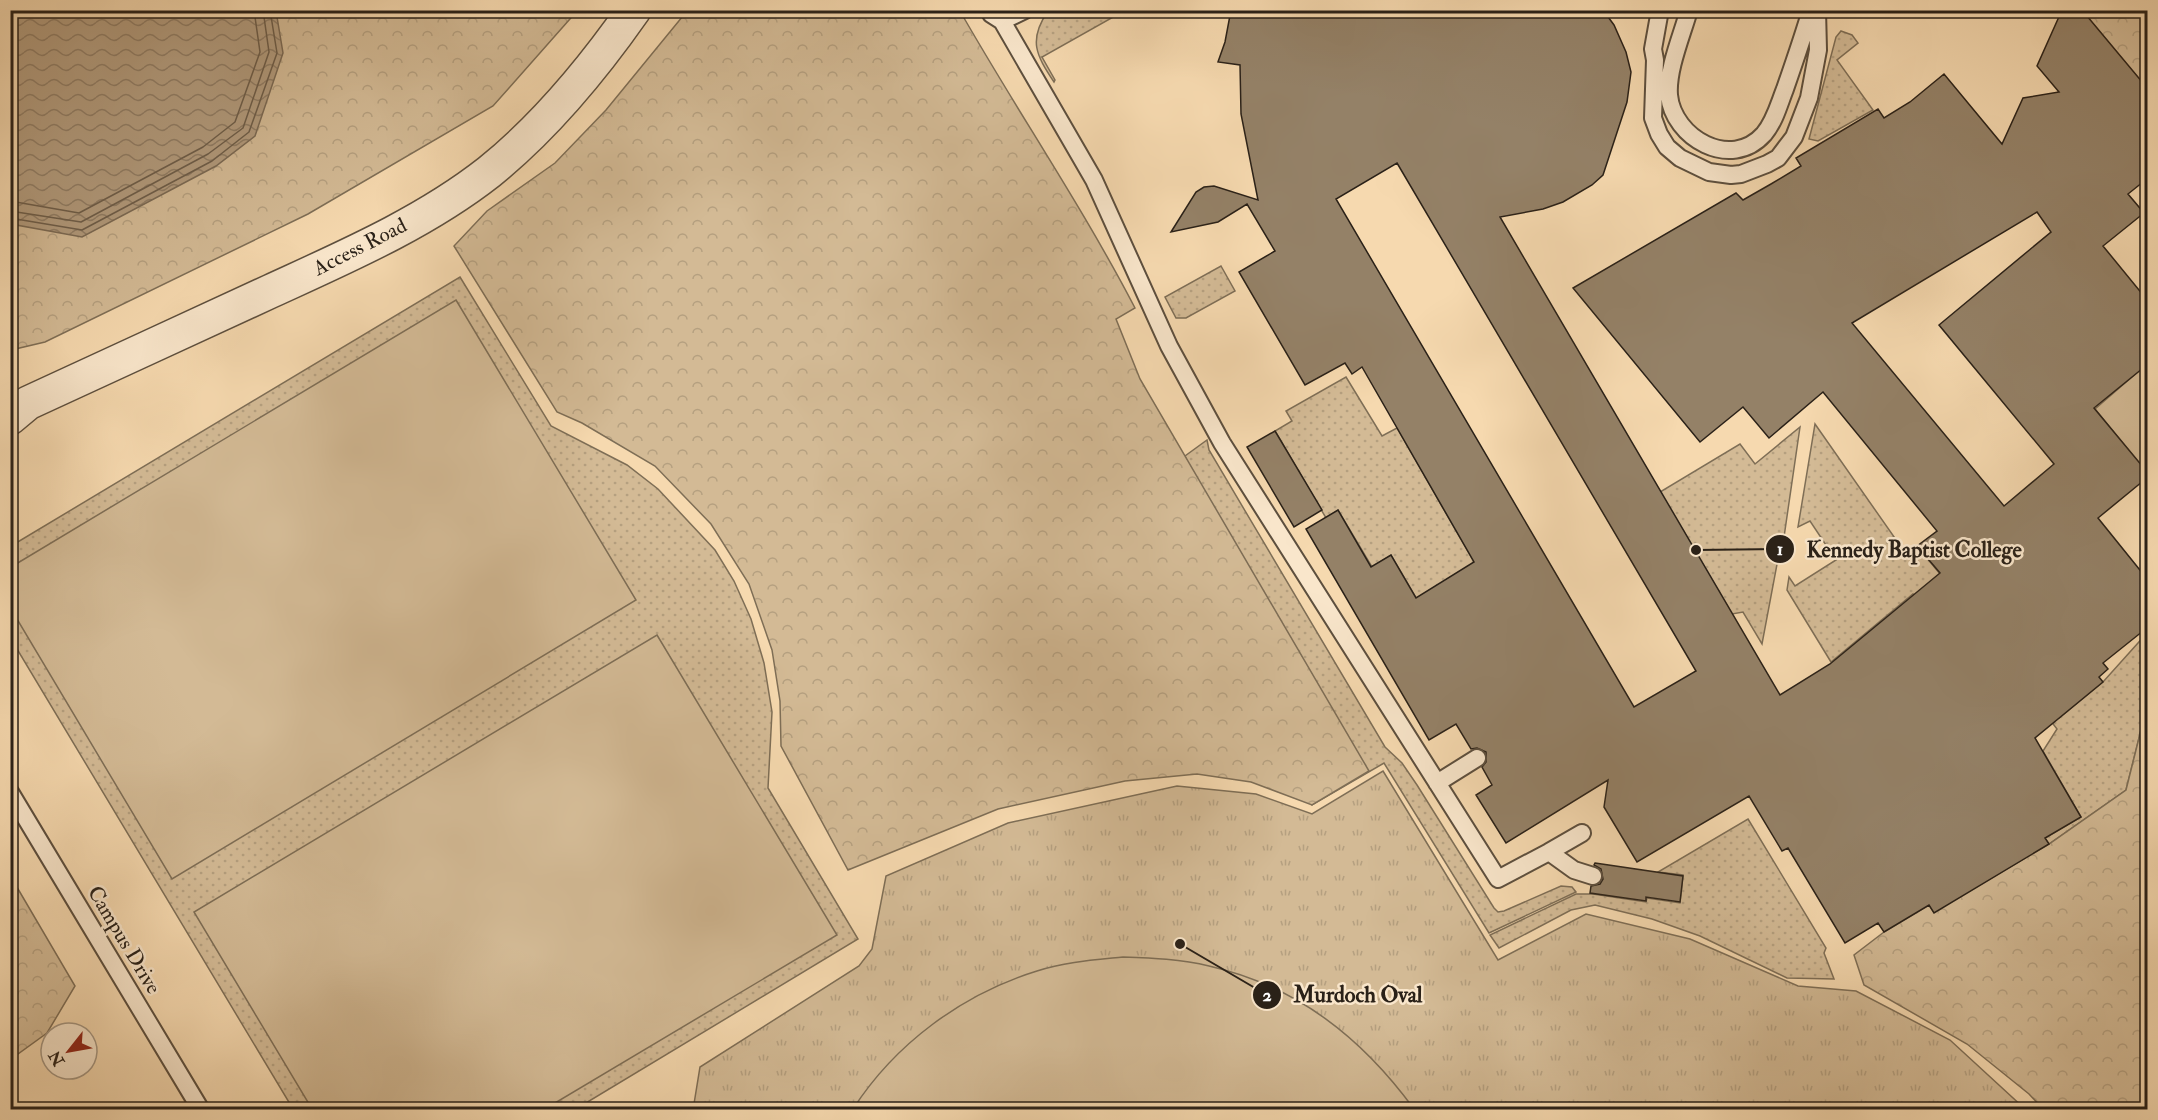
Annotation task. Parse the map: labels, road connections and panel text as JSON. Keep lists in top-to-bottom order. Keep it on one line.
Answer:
{"streets":{"street":["Access Road"],"lane":["Campus Drive"]},"places":["Kennedy Baptist College","Murdoch Oval"],"north":"bottom left"}
